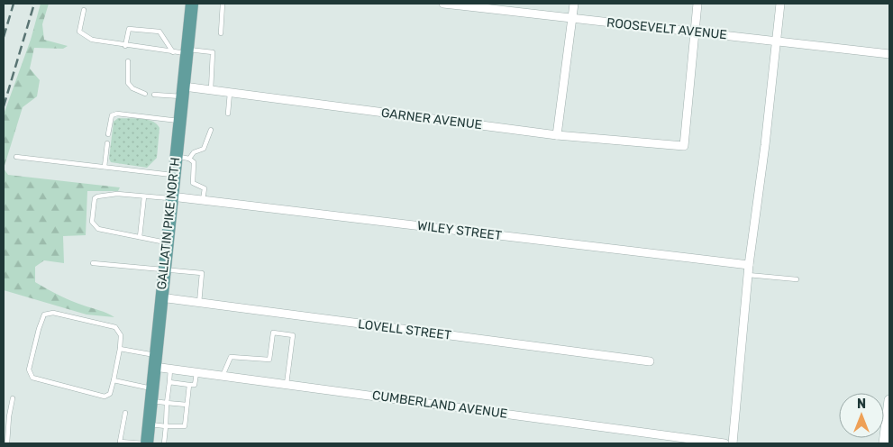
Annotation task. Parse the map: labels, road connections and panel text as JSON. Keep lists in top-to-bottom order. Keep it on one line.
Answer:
{"streets":{"main road":["GALLATIN PIKE NORTH"],"street":["ROOSEVELT AVENUE","GARNER AVENUE","WILEY STREET","LOVELL STREET","CUMBERLAND AVENUE"]},"crossings":[["ROOSEVELT AVENUE","GARNER AVENUE"],["GARNER AVENUE","GALLATIN PIKE NORTH"],["GALLATIN PIKE NORTH","WILEY STREET"],["GALLATIN PIKE NORTH","LOVELL STREET"],["GALLATIN PIKE NORTH","CUMBERLAND AVENUE"]],"north":"top"}
